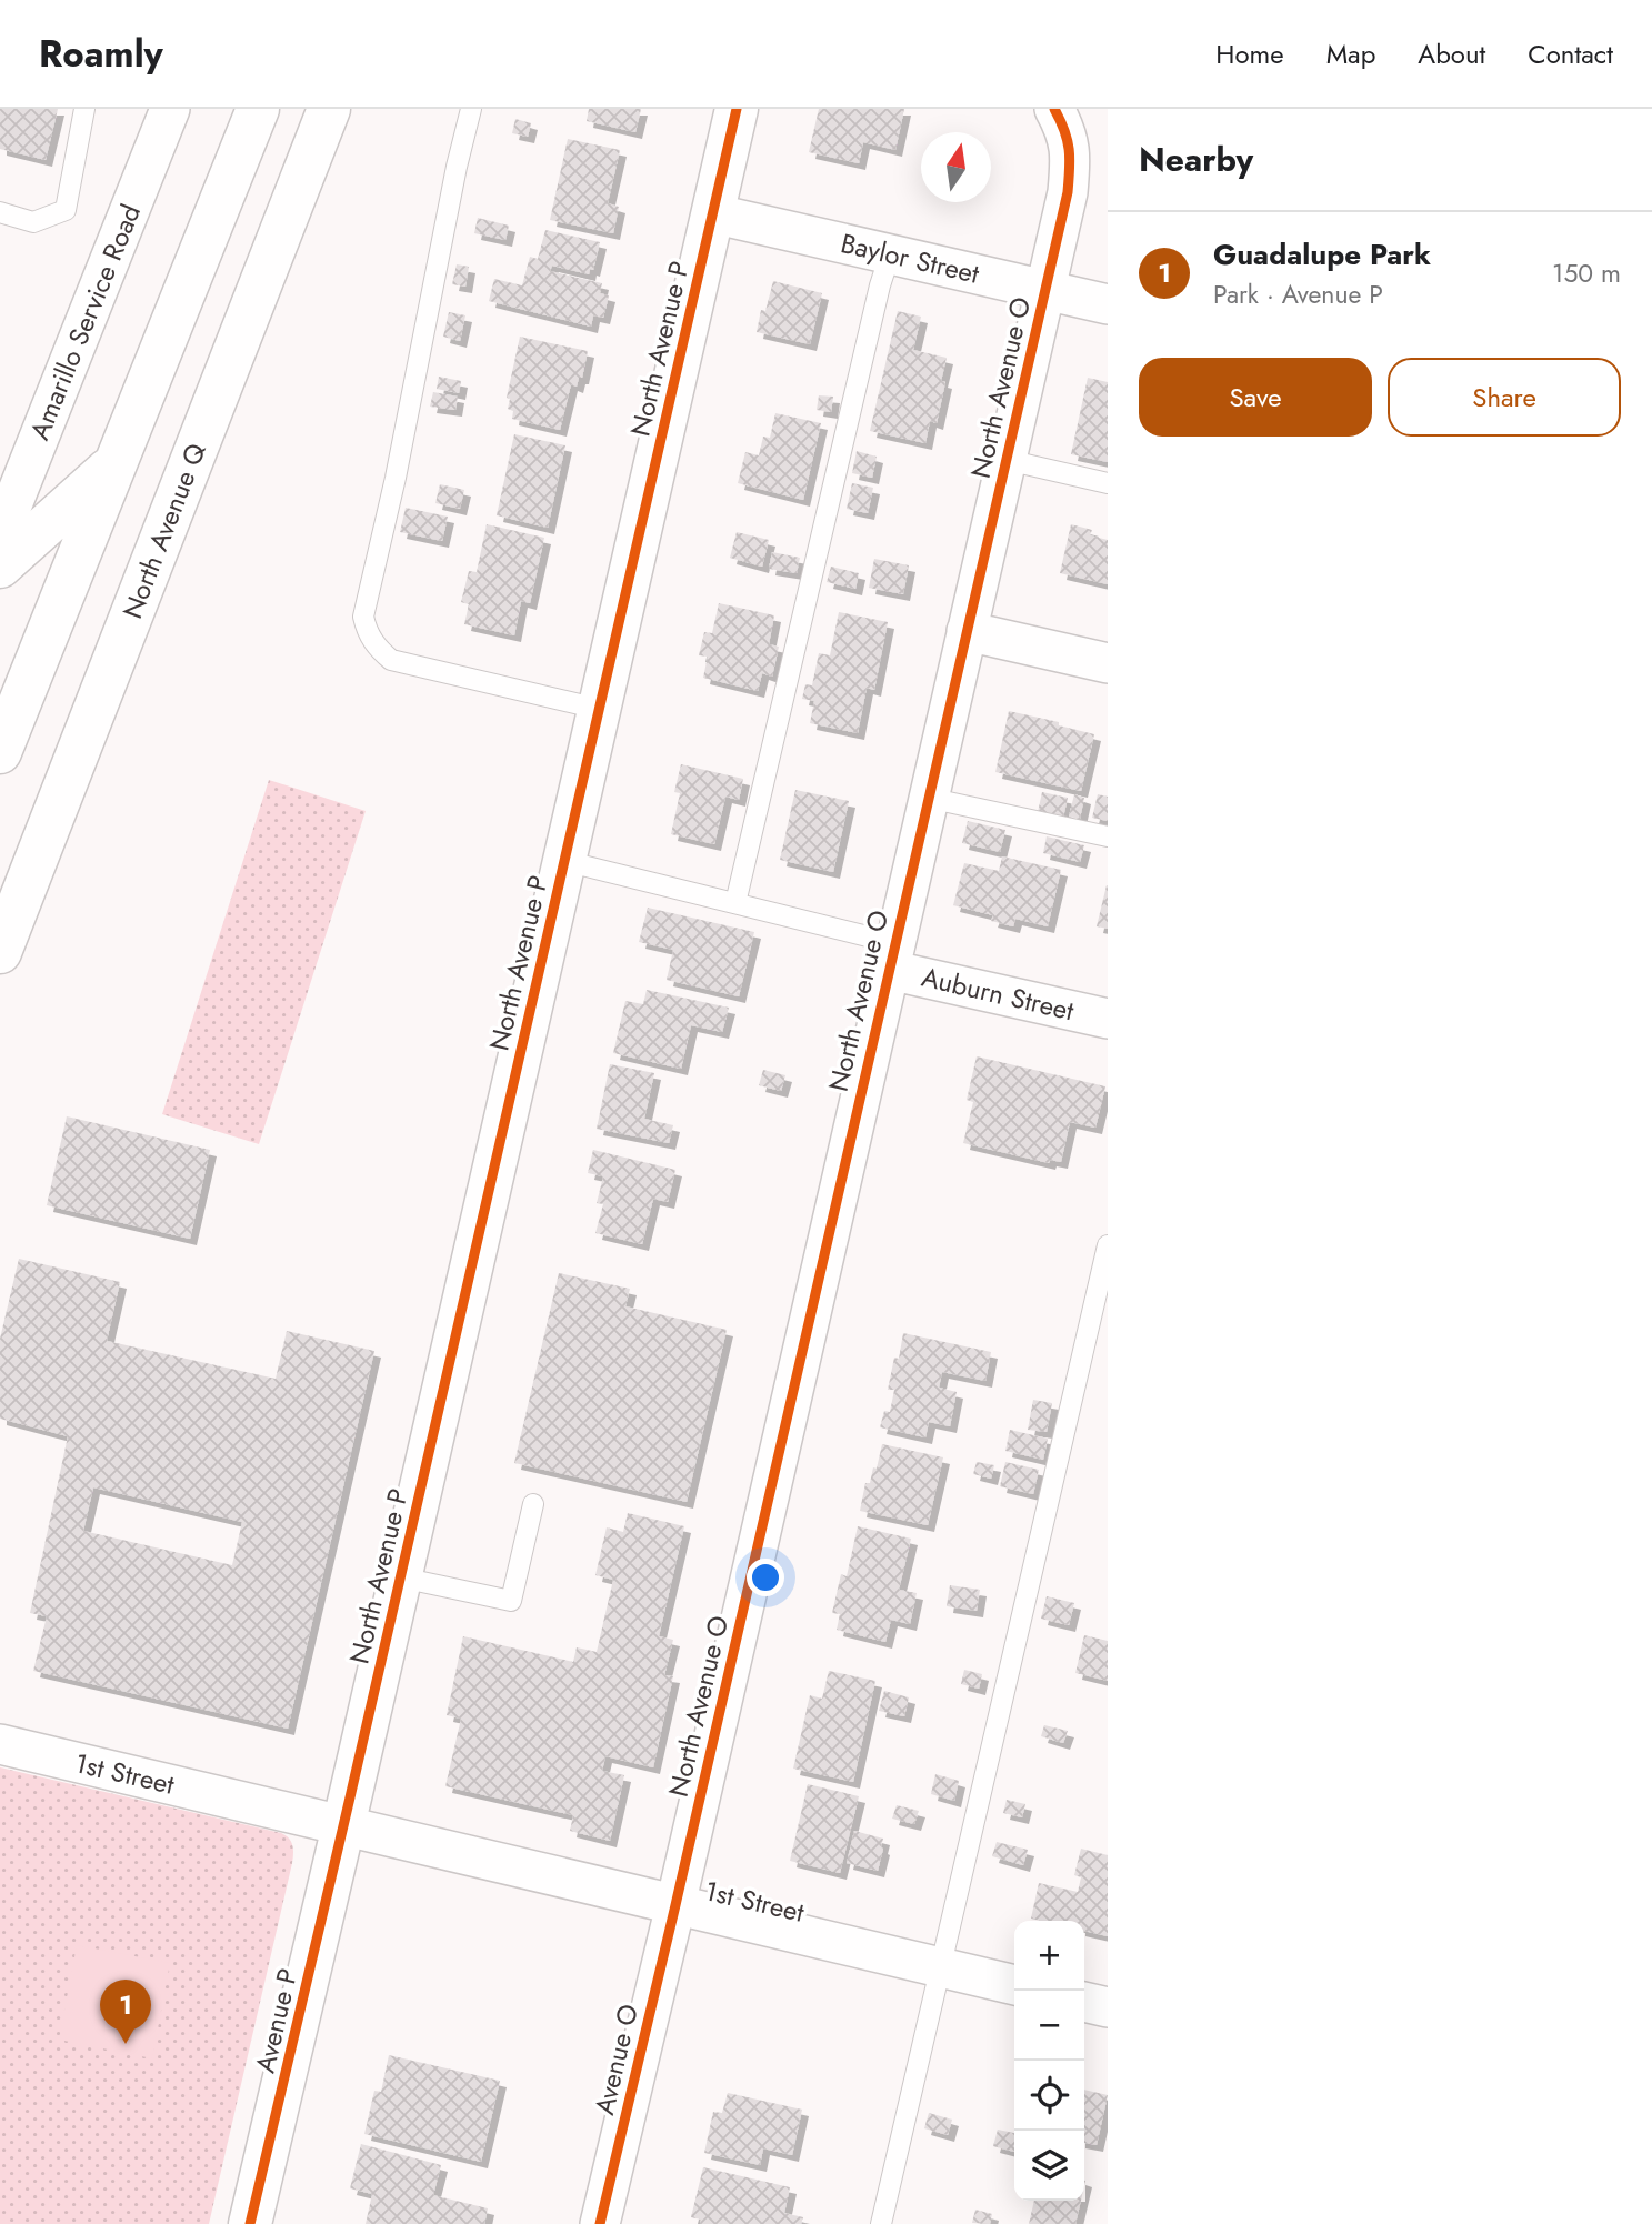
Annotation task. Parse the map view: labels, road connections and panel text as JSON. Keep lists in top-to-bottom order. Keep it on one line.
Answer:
{"streets":{"street":["Baylor Street","Amarillo Service Road","North Avenue P","North Avenue O","North Avenue Q","Auburn Street","1st Street","Avenue P","Avenue O"]},"crossings":[["Baylor Street","North Avenue P"],["Baylor Street","North Avenue O"],["North Avenue P","1st Street"],["North Avenue P","Avenue P"],["North Avenue O","Auburn Street"],["North Avenue O","1st Street"],["North Avenue O","Avenue O"],["1st Street","Avenue P"],["1st Street","Avenue O"]],"north":"top","page":{"header":"Roamly","nav":["Home","Map","About","Contact"],"heading":"Nearby","list":[{"mark":"1","name":"Guadalupe Park","note":"Park · Avenue P","value":"150 m"}],"buttons":["Save","Share"],"map_buttons":["+","−"],"pins":"1"}}
